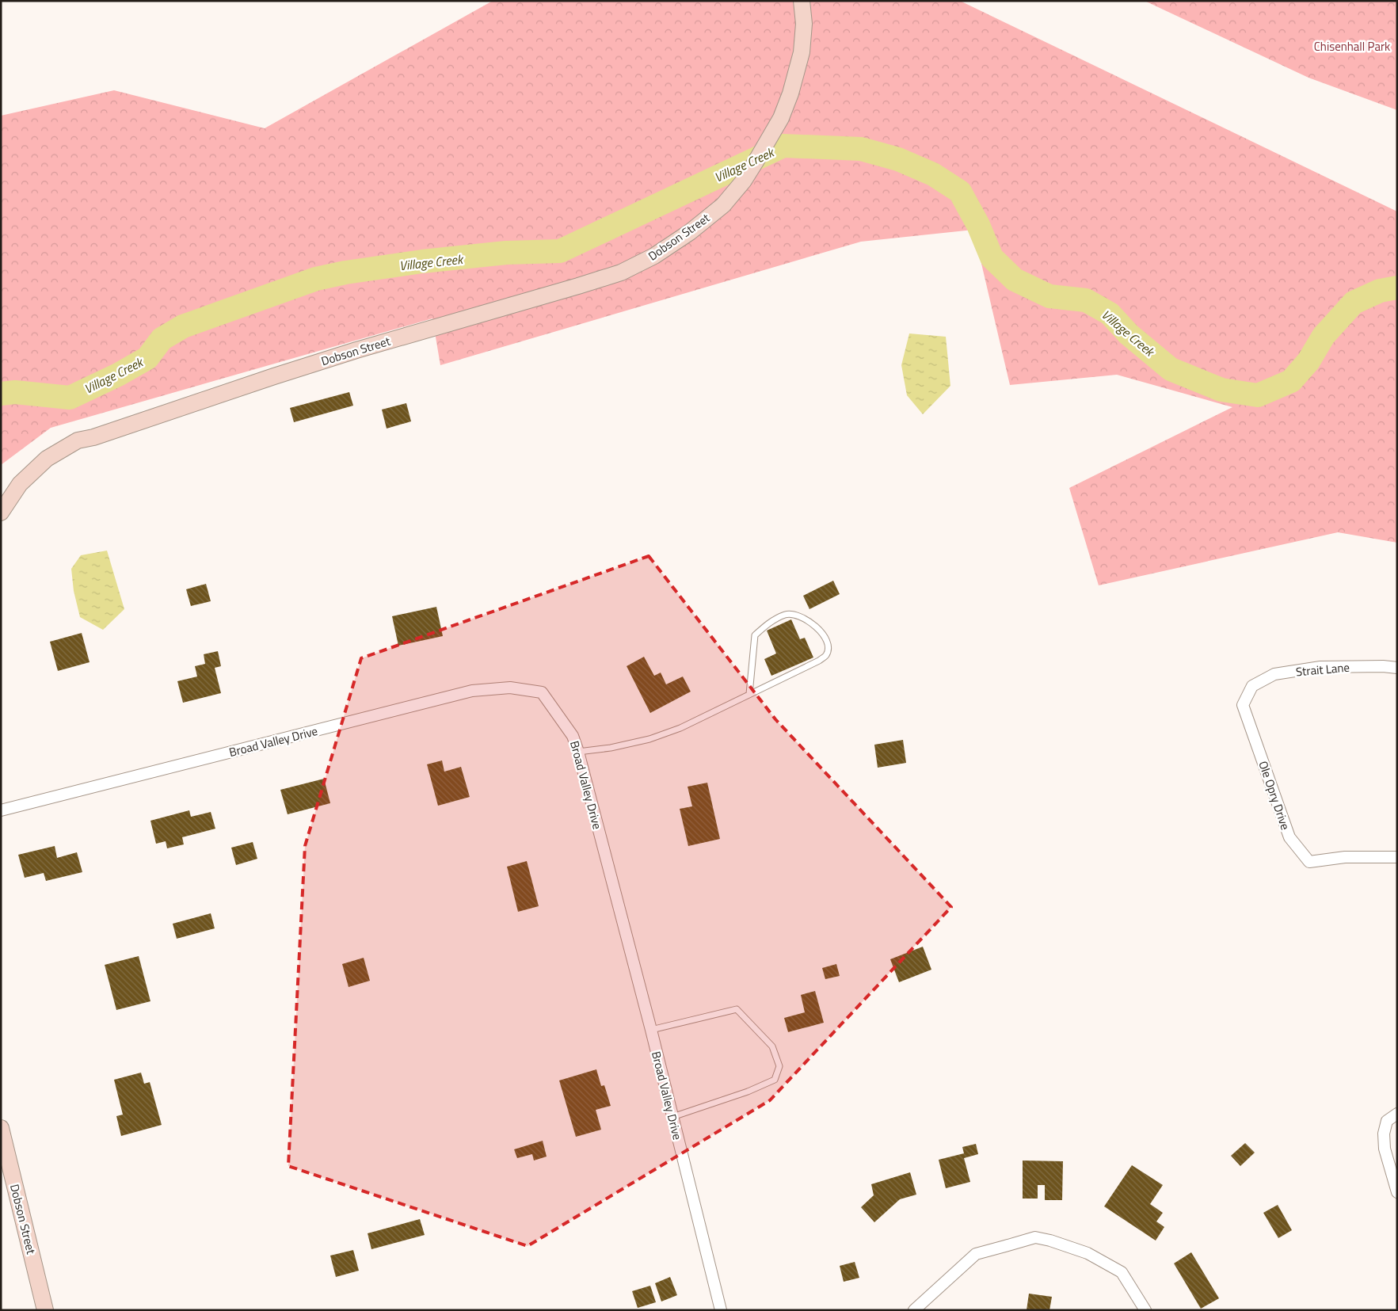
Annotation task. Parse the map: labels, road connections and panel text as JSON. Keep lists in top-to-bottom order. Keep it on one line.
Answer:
{"streets":{"street":["Dobson Street","Strait Lane","Broad Valley Drive","Ole Opry Drive"]},"crossings":[["Strait Lane","Ole Opry Drive"]],"water":["Village Creek"],"parks":["Chisenhall Park"]}
